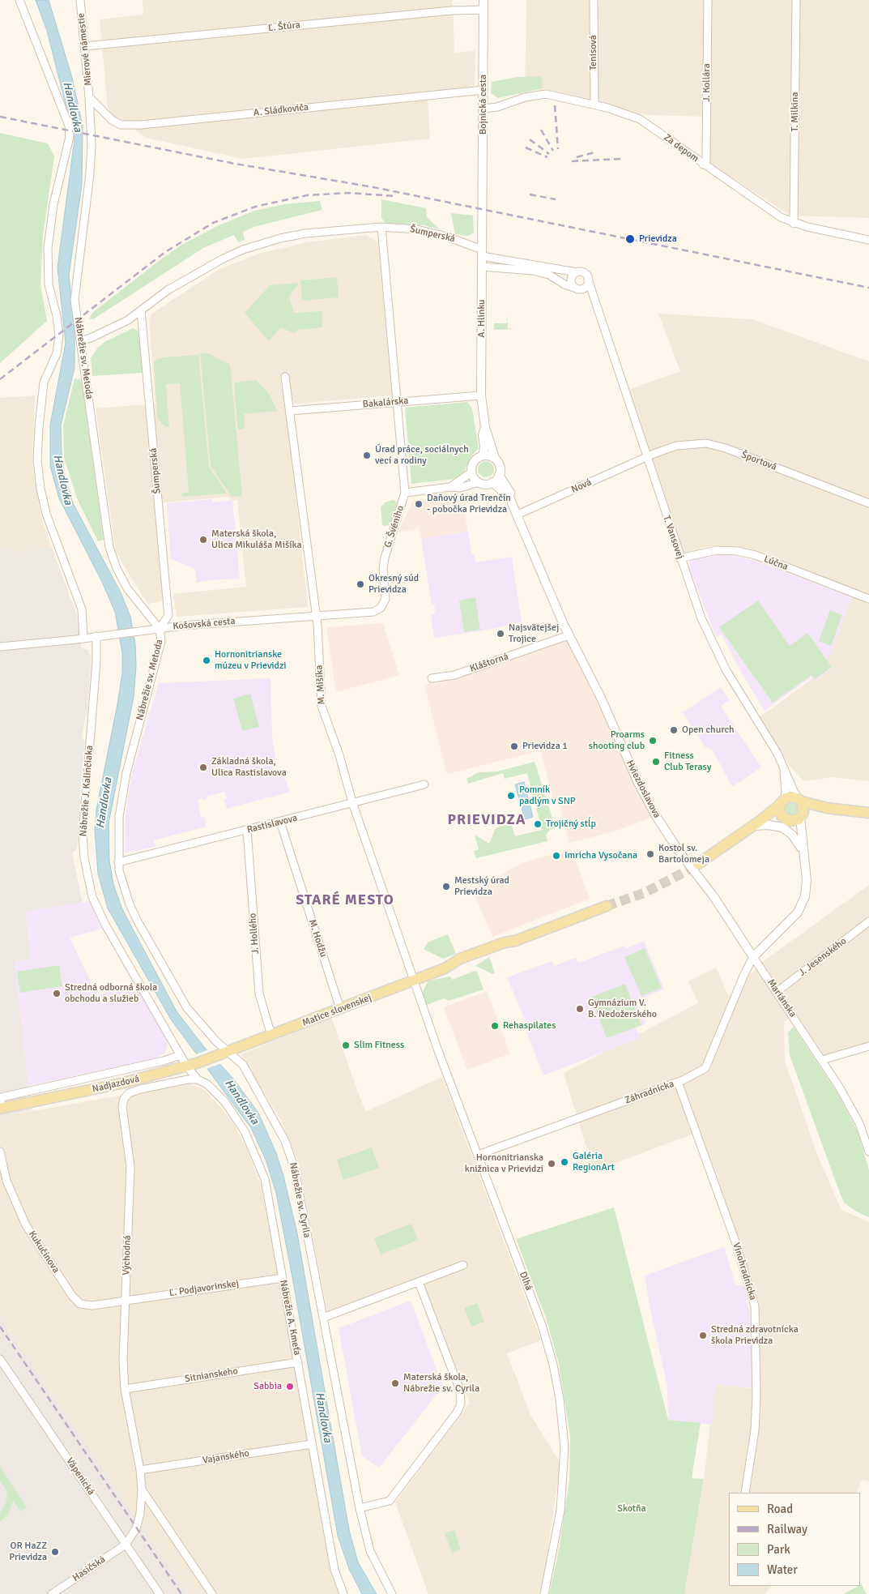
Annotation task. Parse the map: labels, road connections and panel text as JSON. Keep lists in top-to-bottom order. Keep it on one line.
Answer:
{"streets":{"main road":["Matice slovenskej","Nadjazdová"],"street":["Ľ. Štúra","Mierové námestie","Tenisová","J. Kollára","Bojnická cesta","A. Sládkoviča","T. Milkina","Za depom","Šumperská","A. Hlinku","Nábrežie sv. Metoda","Bakalárska","Športová","Nová","G. Švéniho","T. Vansovej","Lúčna","Košovská cesta","Kláštorná","M. Mišíka","Hviezdoslavova","Nábrežie J. Kalinčiaka","Rastislavova","J. Hollého","M. Hodžu","J. Jesenského","Mariánska","Záhradnícka","Nábrežie sv. Cyrila","Kukučínova","Východná","Vinohradnícka","Dlhá","Ľ. Podjavorinskej","Nábrežie A. Kmeťa","Sitnianskeho","Vajanského","Vápenická","Hasičská"]},"crossings":[["Ľ. Štúra","Mierové námestie"],["Ľ. Štúra","Bojnická cesta"],["Mierové námestie","A. Sládkoviča"],["Mierové námestie","Nábrežie sv. Metoda"],["Tenisová","Za depom"],["J. Kollára","Za depom"],["Bojnická cesta","A. Sládkoviča"],["Bojnická cesta","Za depom"],["Bojnická cesta","A. Hlinku"],["A. Sládkoviča","Nábrežie sv. Metoda"],["T. Milkina","Za depom"],["Šumperská","A. Hlinku"],["Šumperská","Nábrežie sv. Metoda"],["Šumperská","Košovská cesta"],["A. Hlinku","Bakalárska"],["A. Hlinku","Nová"],["A. Hlinku","G. Švéniho"],["A. Hlinku","Kláštorná"],["A. Hlinku","Hviezdoslavova"],["Nábrežie sv. Metoda","Košovská cesta"],["Nábrežie sv. Metoda","Rastislavova"],["Nábrežie sv. Metoda","Matice slovenskej"],["Nábrežie sv. Metoda","Nadjazdová"],["Nábrežie sv. Metoda","Nábrežie sv. Cyrila"],["Bakalárska","M. Mišíka"],["Športová","Nová"],["Športová","T. Vansovej"],["Nová","T. Vansovej"],["G. Švéniho","Košovská cesta"],["T. Vansovej","Lúčna"],["Košovská cesta","M. Mišíka"],["Košovská cesta","Nábrežie J. Kalinčiaka"],["Kláštorná","Hviezdoslavova"],["M. Mišíka","Rastislavova"],["M. Mišíka","Matice slovenskej"],["M. Mišíka","Dlhá"],["Hviezdoslavova","Mariánska"],["Nábrežie J. Kalinčiaka","Nadjazdová"],["Nábrežie J. Kalinčiaka","Nábrežie A. Kmeťa"],["Rastislavova","J. Hollého"],["Rastislavova","M. Hodžu"],["J. Hollého","Matice slovenskej"],["M. Hodžu","Matice slovenskej"],["J. Jesenského","Mariánska"],["Mariánska","Záhradnícka"],["Matice slovenskej","Nadjazdová"],["Matice slovenskej","Nábrežie sv. Cyrila"],["Matice slovenskej","Dlhá"],["Nadjazdová","Nábrežie sv. Cyrila"],["Nadjazdová","Nábrežie A. Kmeťa"],["Záhradnícka","Vinohradnícka"],["Záhradnícka","Dlhá"],["Kukučínova","Východná"],["Kukučínova","Ľ. Podjavorinskej"],["Východná","Ľ. Podjavorinskej"],["Východná","Nábrežie A. Kmeťa"],["Východná","Sitnianskeho"],["Východná","Vajanského"],["Východná","Vápenická"],["Východná","Hasičská"],["Ľ. Podjavorinskej","Nábrežie A. Kmeťa"],["Nábrežie A. Kmeťa","Sitnianskeho"],["Nábrežie A. Kmeťa","Vajanského"],["Vápenická","Hasičská"]],"districts":["PRIEVIDZA","STARÉ MESTO"],"water":["Handlovka"],"parks":["Skotňa"],"places":["Prievidza","Úrad práce, sociálnych vecí a rodiny","Daňový úrad Trenčín - pobočka Prievidza","Materská škola, Ulica Mikuláša Mišíka","Okresný súd Prievidza","Najsvätejšej Trojice","Hornonitrianske múzeu v Prievidzi","Open church","Proarms shooting club","Prievidza 1","Fitness Club Terasy","Základná škola, Ulica Rastislavova","Pomník padlým v SNP","Trojičný stĺp","Kostol sv. Bartolomeja","Imricha Vysočana","Mestský úrad Prievidza","Stredná odborná škola obchodu a služieb","Gymnázium V. B. Nedožerského","Rehaspilates","Slim Fitness","Galéria RegionArt","Hornonitrianska knižnica v Prievidzi","Stredná zdravotnícka škola Prievidza","Materská škola, Nábrežie sv. Cyrila","Sabbia","OR HaZZ Prievidza"],"legend":["Road","Railway","Park","Water"]}
